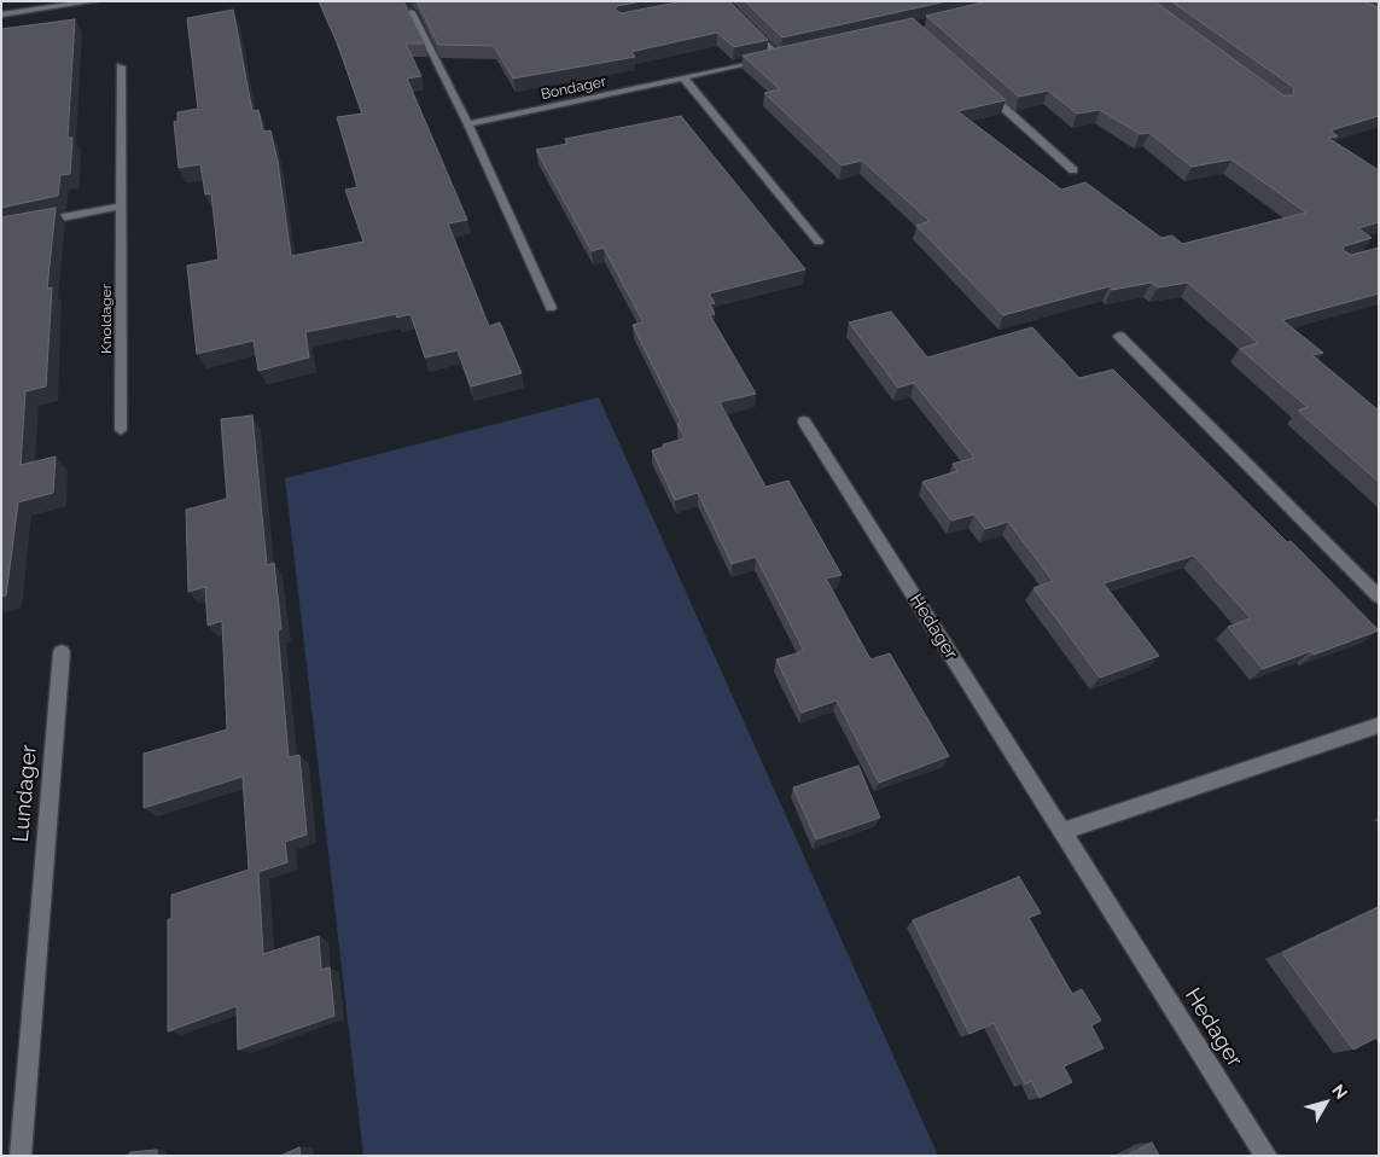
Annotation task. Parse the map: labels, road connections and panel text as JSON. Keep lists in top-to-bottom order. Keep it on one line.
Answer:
{"streets":{"street":["Bondager","Knoldager","Hedager","Lundager"]},"north":"top right"}
